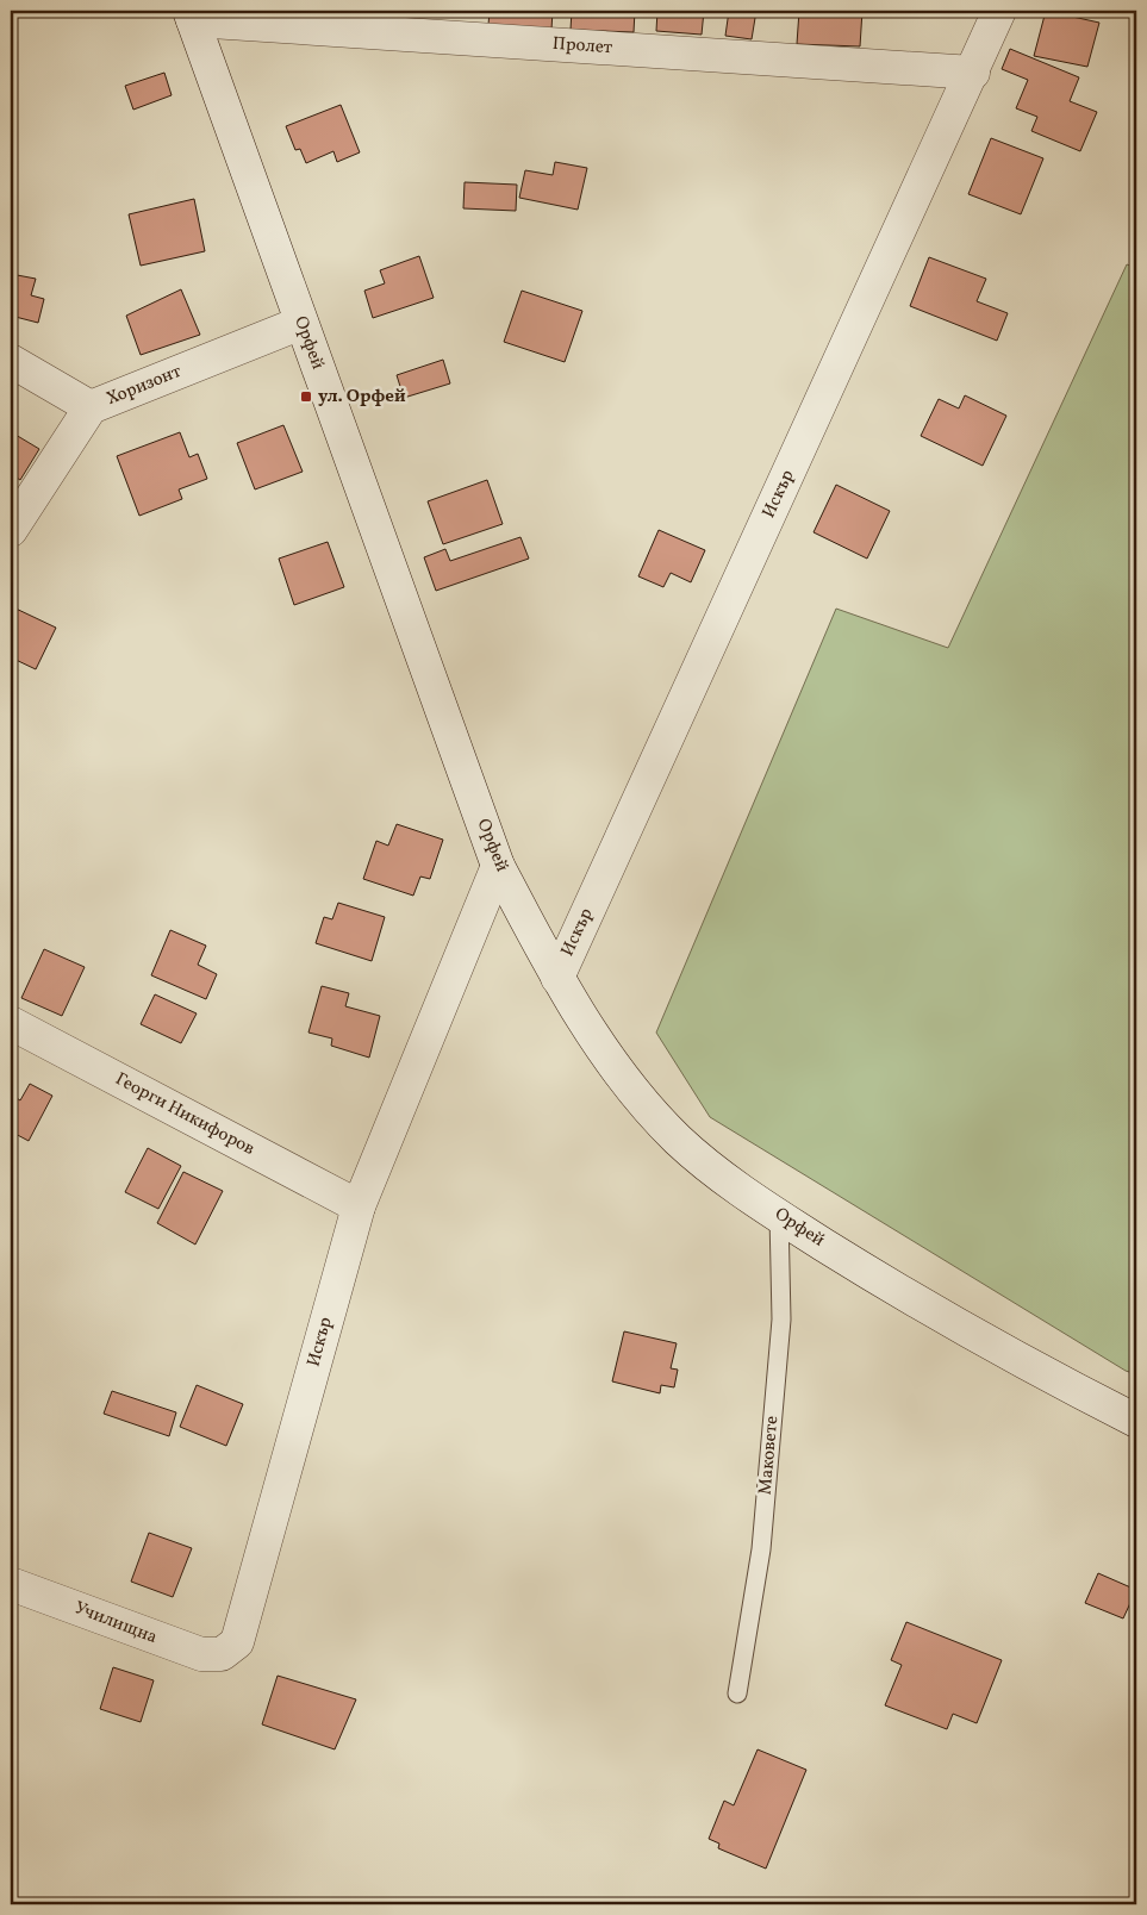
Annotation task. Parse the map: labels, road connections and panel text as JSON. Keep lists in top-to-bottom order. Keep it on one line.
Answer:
{"streets":{"street":["Пролет","Орфей","Хоризонт","Искър","Георги Никифоров","Училищна"],"lane":["Маковете"]},"crossings":[["Пролет","Орфей"],["Пролет","Искър"],["Орфей","Хоризонт"],["Орфей","Искър"],["Орфей","Маковете"],["Искър","Георги Никифоров"],["Искър","Училищна"]],"places":{"transit":["ул. Орфей"]}}
